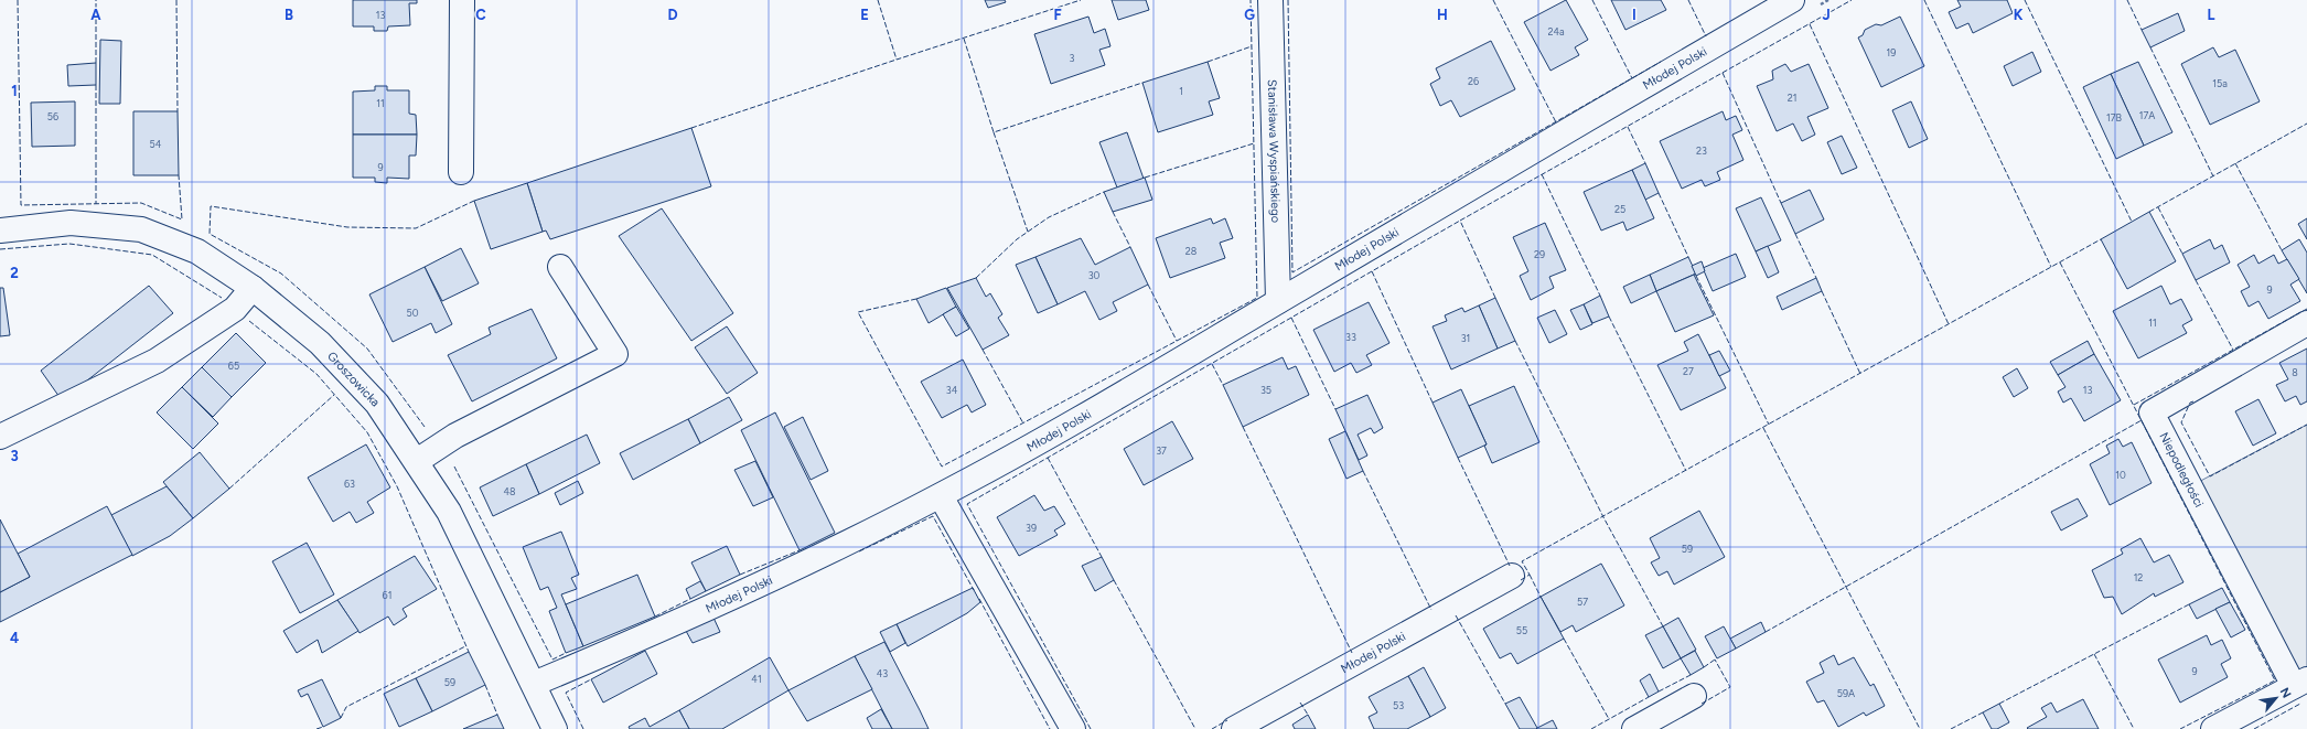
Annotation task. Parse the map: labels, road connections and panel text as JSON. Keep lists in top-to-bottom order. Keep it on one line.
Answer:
{"streets":{"street":["Młodej Polski","Stanisława Wyspiańskiego","Groszowicka","Niepodległości"]},"crossings":[["Młodej Polski","Stanisława Wyspiańskiego"],["Młodej Polski","Groszowicka"]],"house_numbers":["13","24a","19","3","26","15a","1","21","11","17A","56","17B","54","23","9","25","28","29","30","9","50","11","33","31","65","27","8","34","35","13","37","10","63","48","39","59","12","61","57","55","9","43","41","59","59A","53"],"north":"top right","grid":{"columns":["A","B","C","D","E","F","G","H","I","J","K","L"],"rows":["1","2","3","4"]}}
